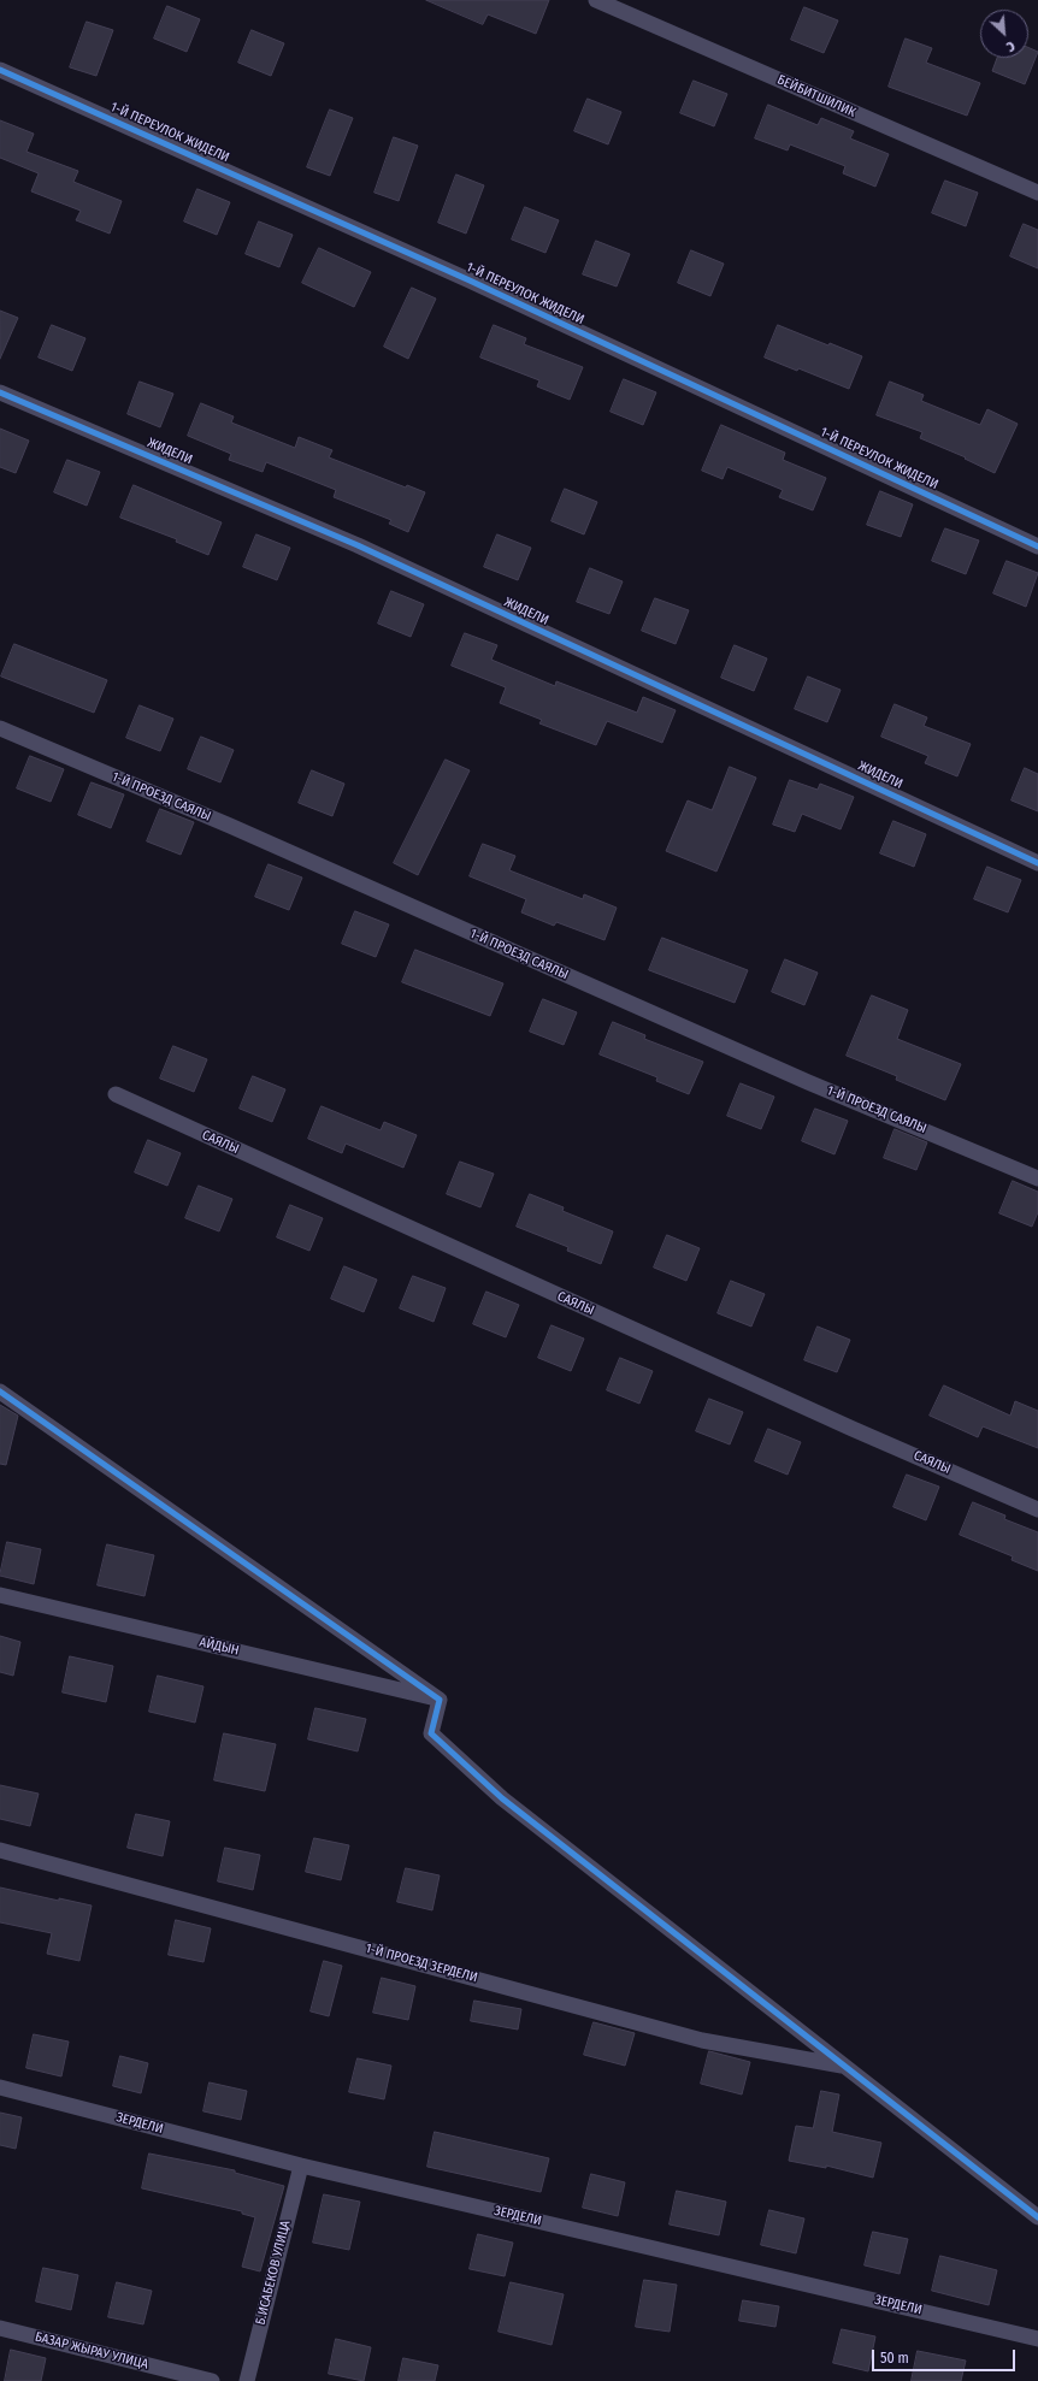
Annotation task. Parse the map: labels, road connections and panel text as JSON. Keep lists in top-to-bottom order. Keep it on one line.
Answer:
{"streets":{"street":["БЕЙБИТШИЛИК","1-Й ПЕРЕУЛОК ЖИДЕЛИ","ЖИДЕЛИ","1-Й ПРОЕЗД САЯЛЫ","САЯЛЫ","АЙДЫН","1-Й ПРОЕЗД ЗЕРДЕЛИ","ЗЕРДЕЛИ","Б.ИСАБЕКОВ УЛИЦА","БАЗАР ЖЫРАУ УЛИЦА"]},"crossings":[["ЗЕРДЕЛИ","Б.ИСАБЕКОВ УЛИЦА"]],"scale_bar":"50 m","north":"bottom right"}
